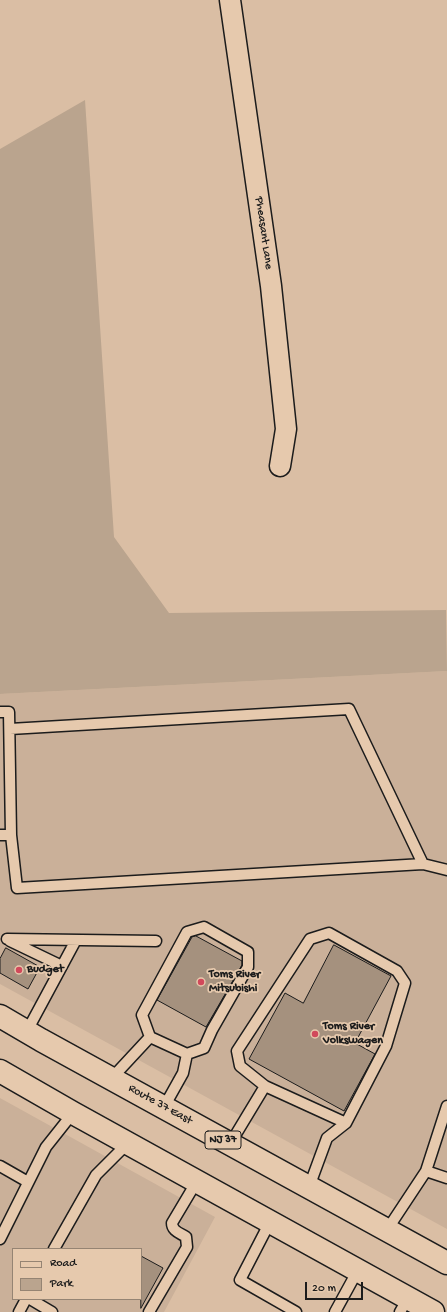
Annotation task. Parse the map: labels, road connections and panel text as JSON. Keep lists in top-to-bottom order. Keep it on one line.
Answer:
{"streets":{"highway":["Route 37 East","NJ 37"],"street":["Pheasant Lane"]},"places":["Budget","Toms River Mitsubishi","Toms River Volkswagen"],"legend":["Road","Park"],"scale_bar":"20 m"}
